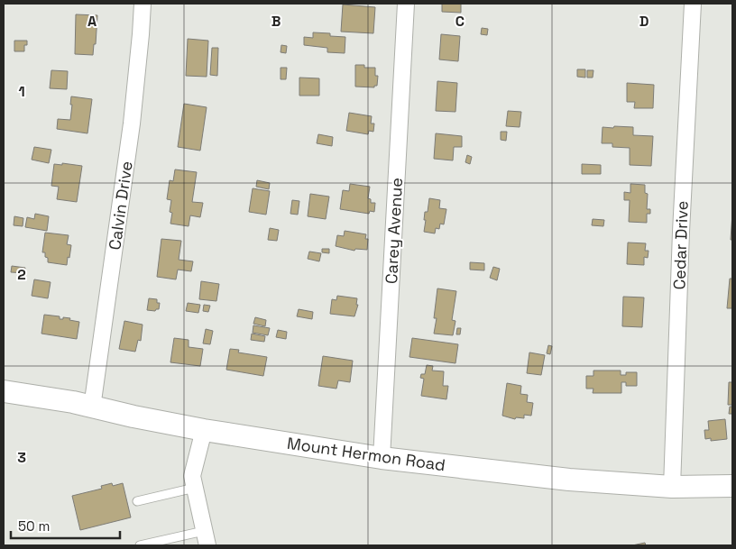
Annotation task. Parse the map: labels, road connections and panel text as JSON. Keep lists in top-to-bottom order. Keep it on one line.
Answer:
{"streets":{"main road":["Mount Hermon Road"],"street":["Calvin Drive","Carey Avenue","Cedar Drive"]},"crossings":[["Calvin Drive","Mount Hermon Road"],["Carey Avenue","Mount Hermon Road"],["Cedar Drive","Mount Hermon Road"]],"scale_bar":"50 m","grid":{"columns":["A","B","C","D"],"rows":["1","2","3"]}}
